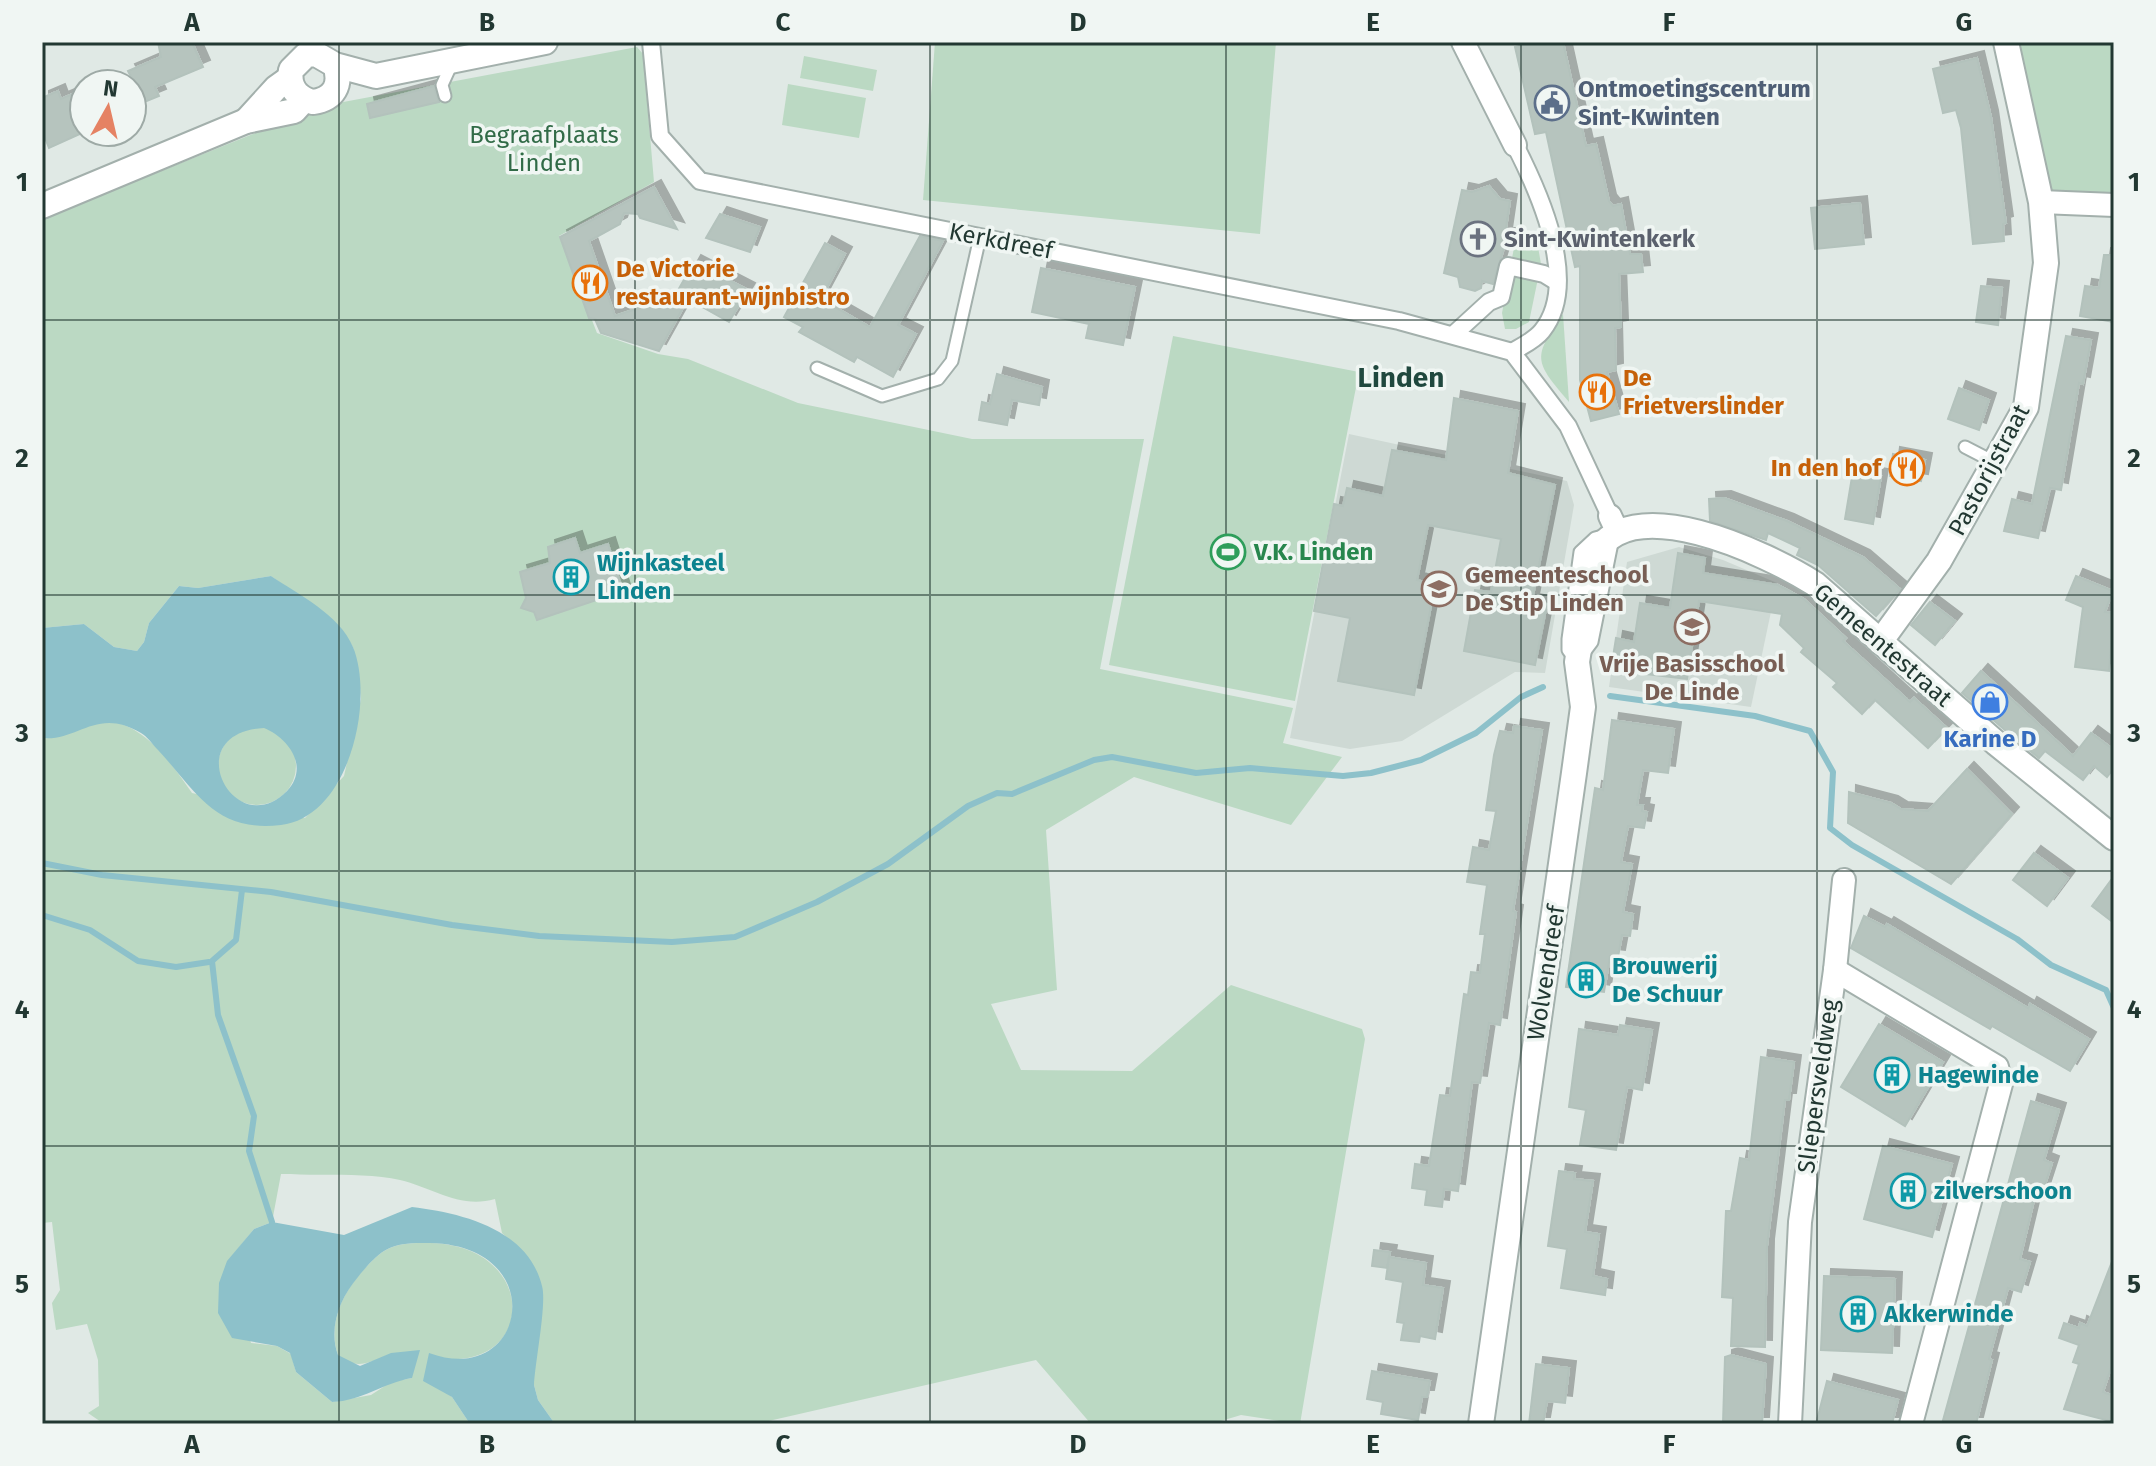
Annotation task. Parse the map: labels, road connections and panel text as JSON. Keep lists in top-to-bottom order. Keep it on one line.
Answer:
{"streets":{"street":["Kerkdreef","Pastorijstraat","Gemeentestraat","Wolvendreef","Sliepersveldweg"]},"crossings":[["Pastorijstraat","Gemeentestraat"],["Gemeentestraat","Wolvendreef"]],"districts":["Linden"],"parks":["Begraafplaats Linden"],"places":{"public building":["Ontmoetingscentrum Sint-Kwinten"],"church":["Sint-Kwintenkerk"],"restaurant":["De Victorie restaurant-wijnbistro","De Frietverslinder","In den hof"],"sports":["V.K. Linden"],"building":["Wijnkasteel Linden","Brouwerij De Schuur","Hagewinde","zilverschoon","Akkerwinde"],"school or university":["Gemeenteschool De Stip Linden","Vrije Basisschool De Linde"],"shop":["Karine D"]},"north":"top","grid":{"columns":["A","B","C","D","E","F","G"],"rows":["1","2","3","4","5"]}}
